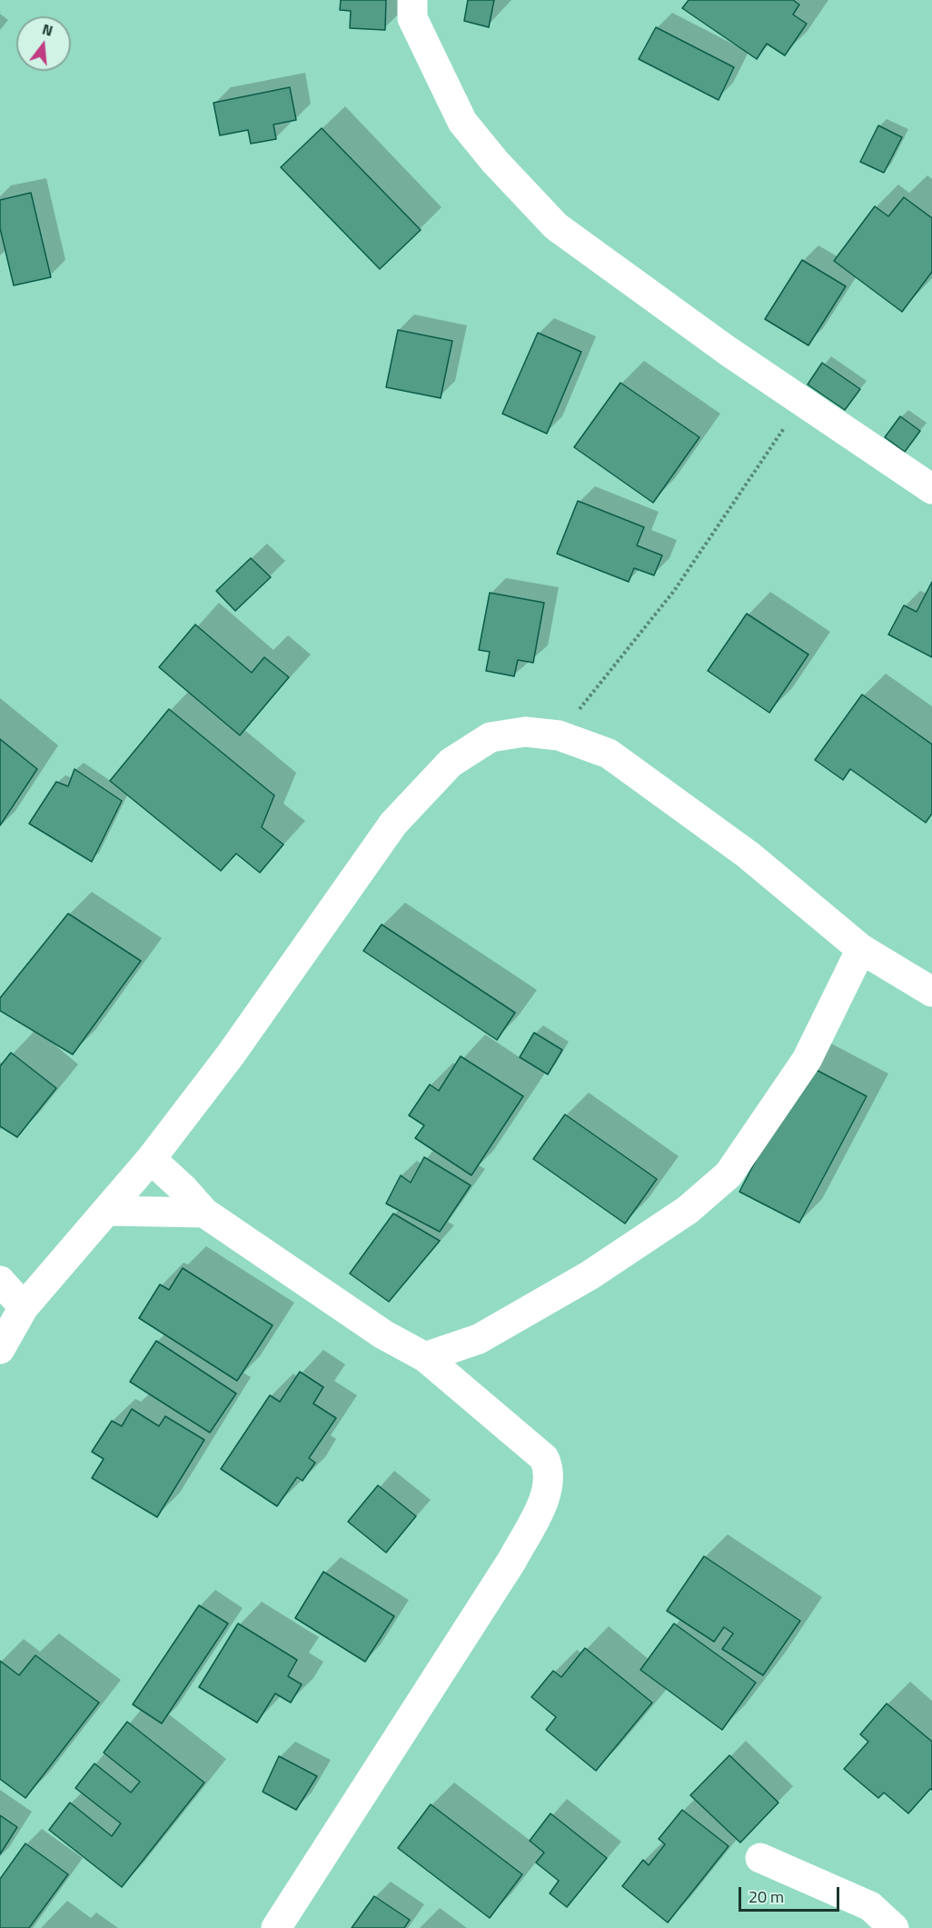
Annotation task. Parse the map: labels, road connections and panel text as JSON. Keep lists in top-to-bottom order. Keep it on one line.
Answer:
{"scale_bar":"20 m","north":"top"}
